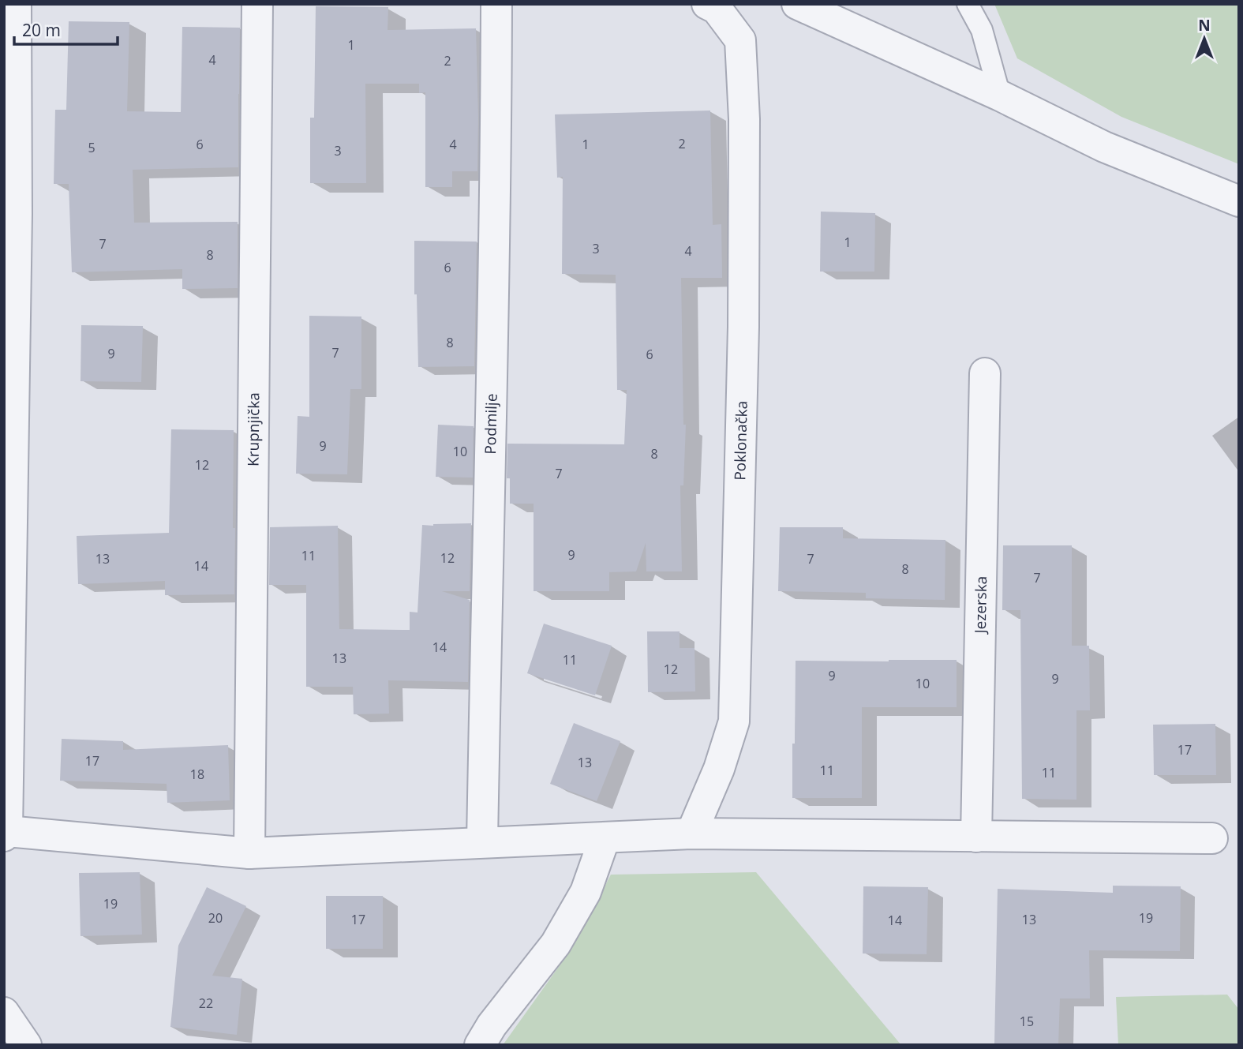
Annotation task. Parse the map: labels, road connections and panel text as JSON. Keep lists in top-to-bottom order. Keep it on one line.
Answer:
{"streets":{"street":["Podmilje","Krupnjička","Poklonačka","Jezerska"]},"house_numbers":["1","4","2","2","6","4","1","5","3","1","7","3","4","8","6","8","7","9","6","9","10","8","12","7","9","11","12","13","7","14","8","7","14","13","11","12","9","9","10","17","17","13","11","11","18","19","20","19","17","13","14","22","15"],"scale_bar":"20 m","north":"top"}
